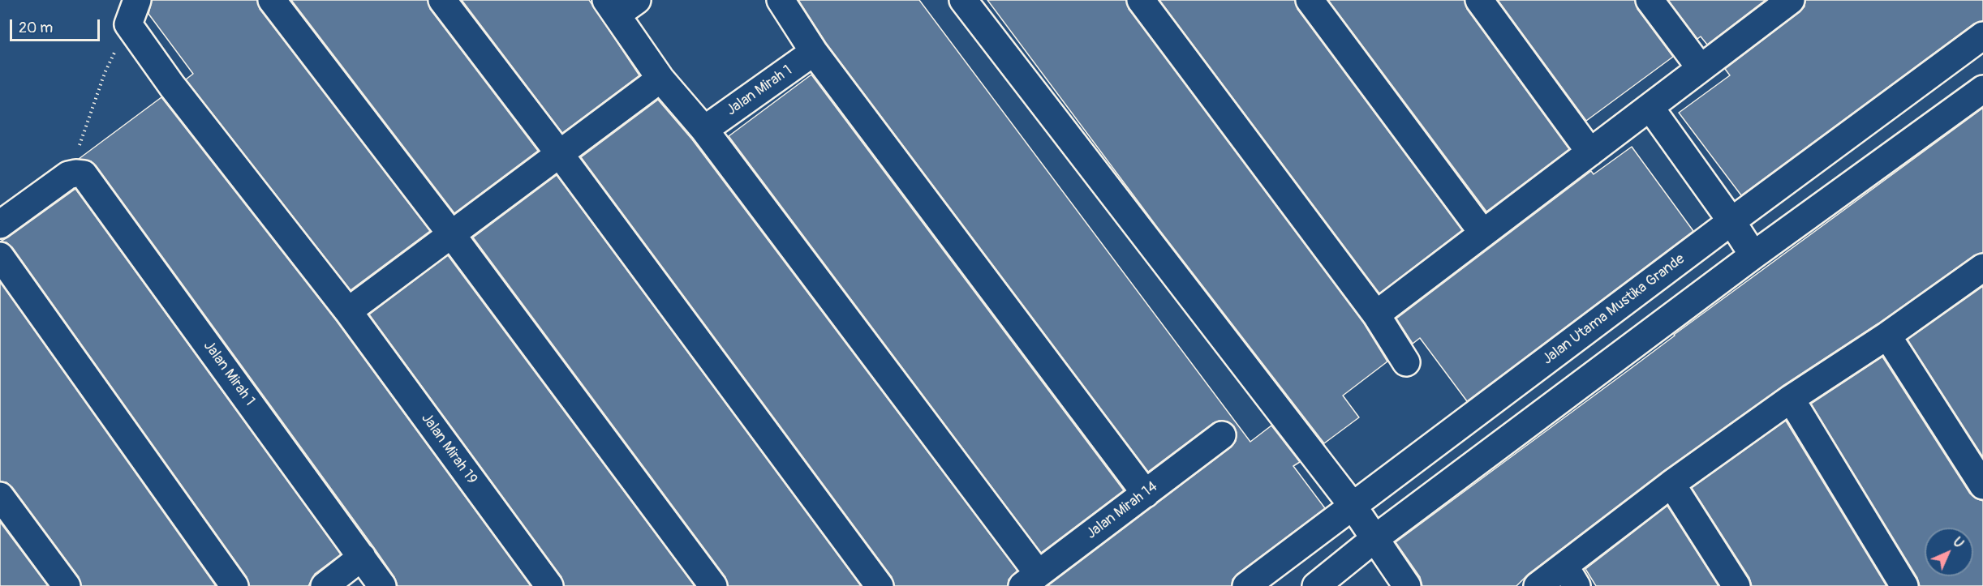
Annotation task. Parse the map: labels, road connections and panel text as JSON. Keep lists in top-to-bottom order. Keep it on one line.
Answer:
{"streets":{"street":["Jalan Mirah 1","Jalan Utama Mustika Grande","Jalan Mirah 19","Jalan Mirah 14"]},"scale_bar":"20 m","north":"top right"}
